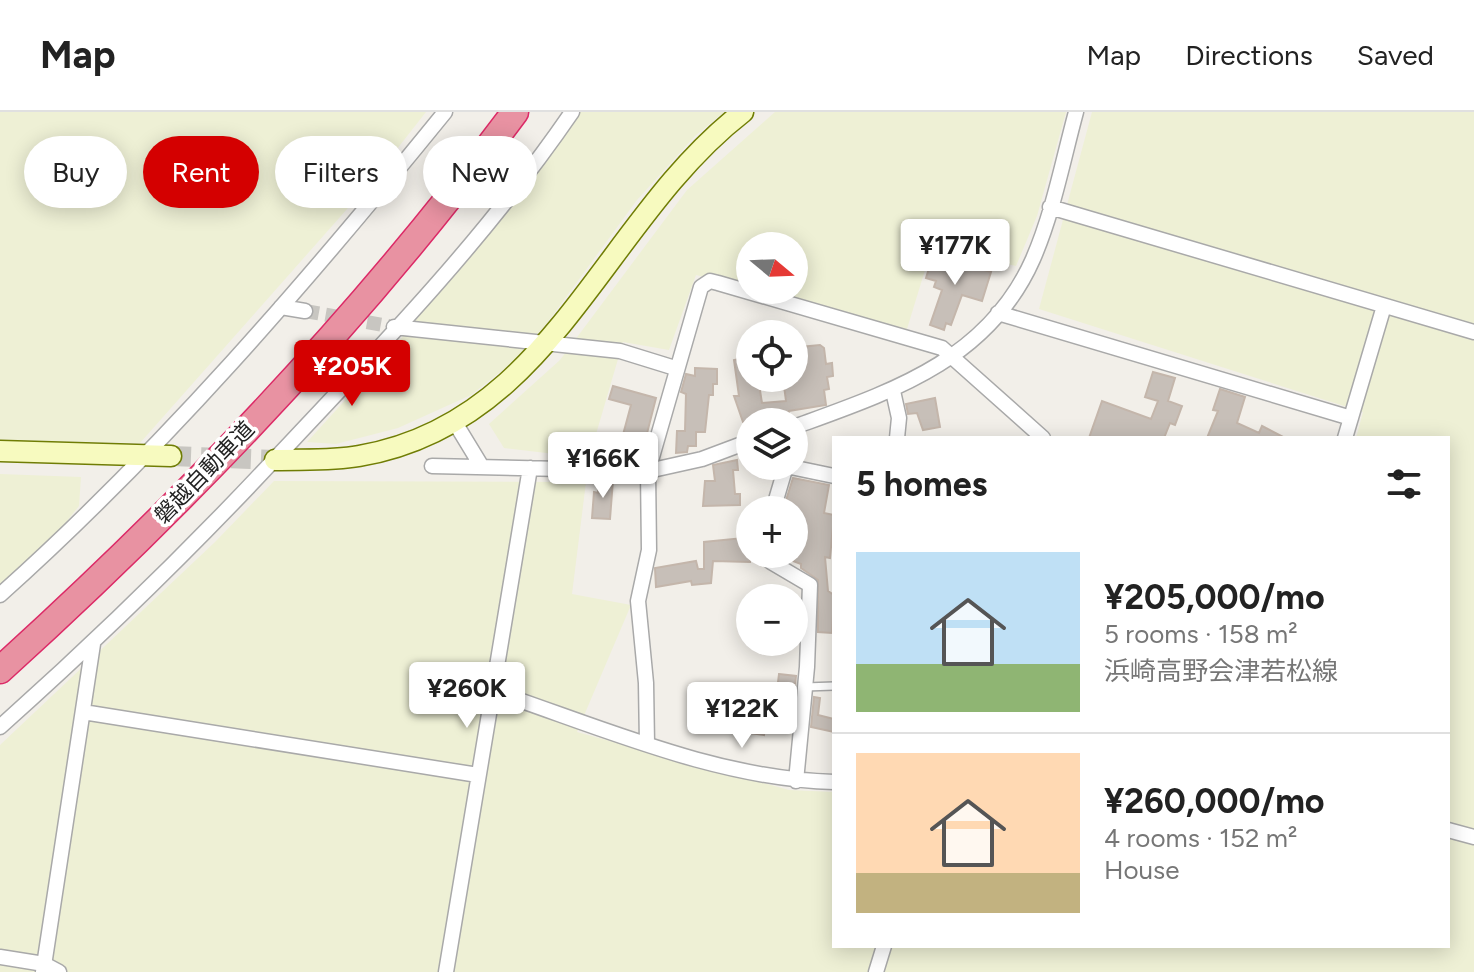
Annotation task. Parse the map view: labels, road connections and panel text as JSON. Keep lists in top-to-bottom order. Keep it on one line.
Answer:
{"streets":{"highway":["磐越自動車道"]},"north":"right","page":{"header":"Map","nav":["Map","Directions","Saved"],"chip":["Buy","Rent","Filters","New"],"price":["¥177K","¥205K","¥166K","¥260K","¥122K"],"map_buttons":["+","−"],"heading":"5 homes","list":[{"name":"¥205,000/mo","note":"5 rooms · 158 m² · 浜崎高野会津若松線"},{"name":"¥260,000/mo","note":"4 rooms · 152 m² · House"}]}}
